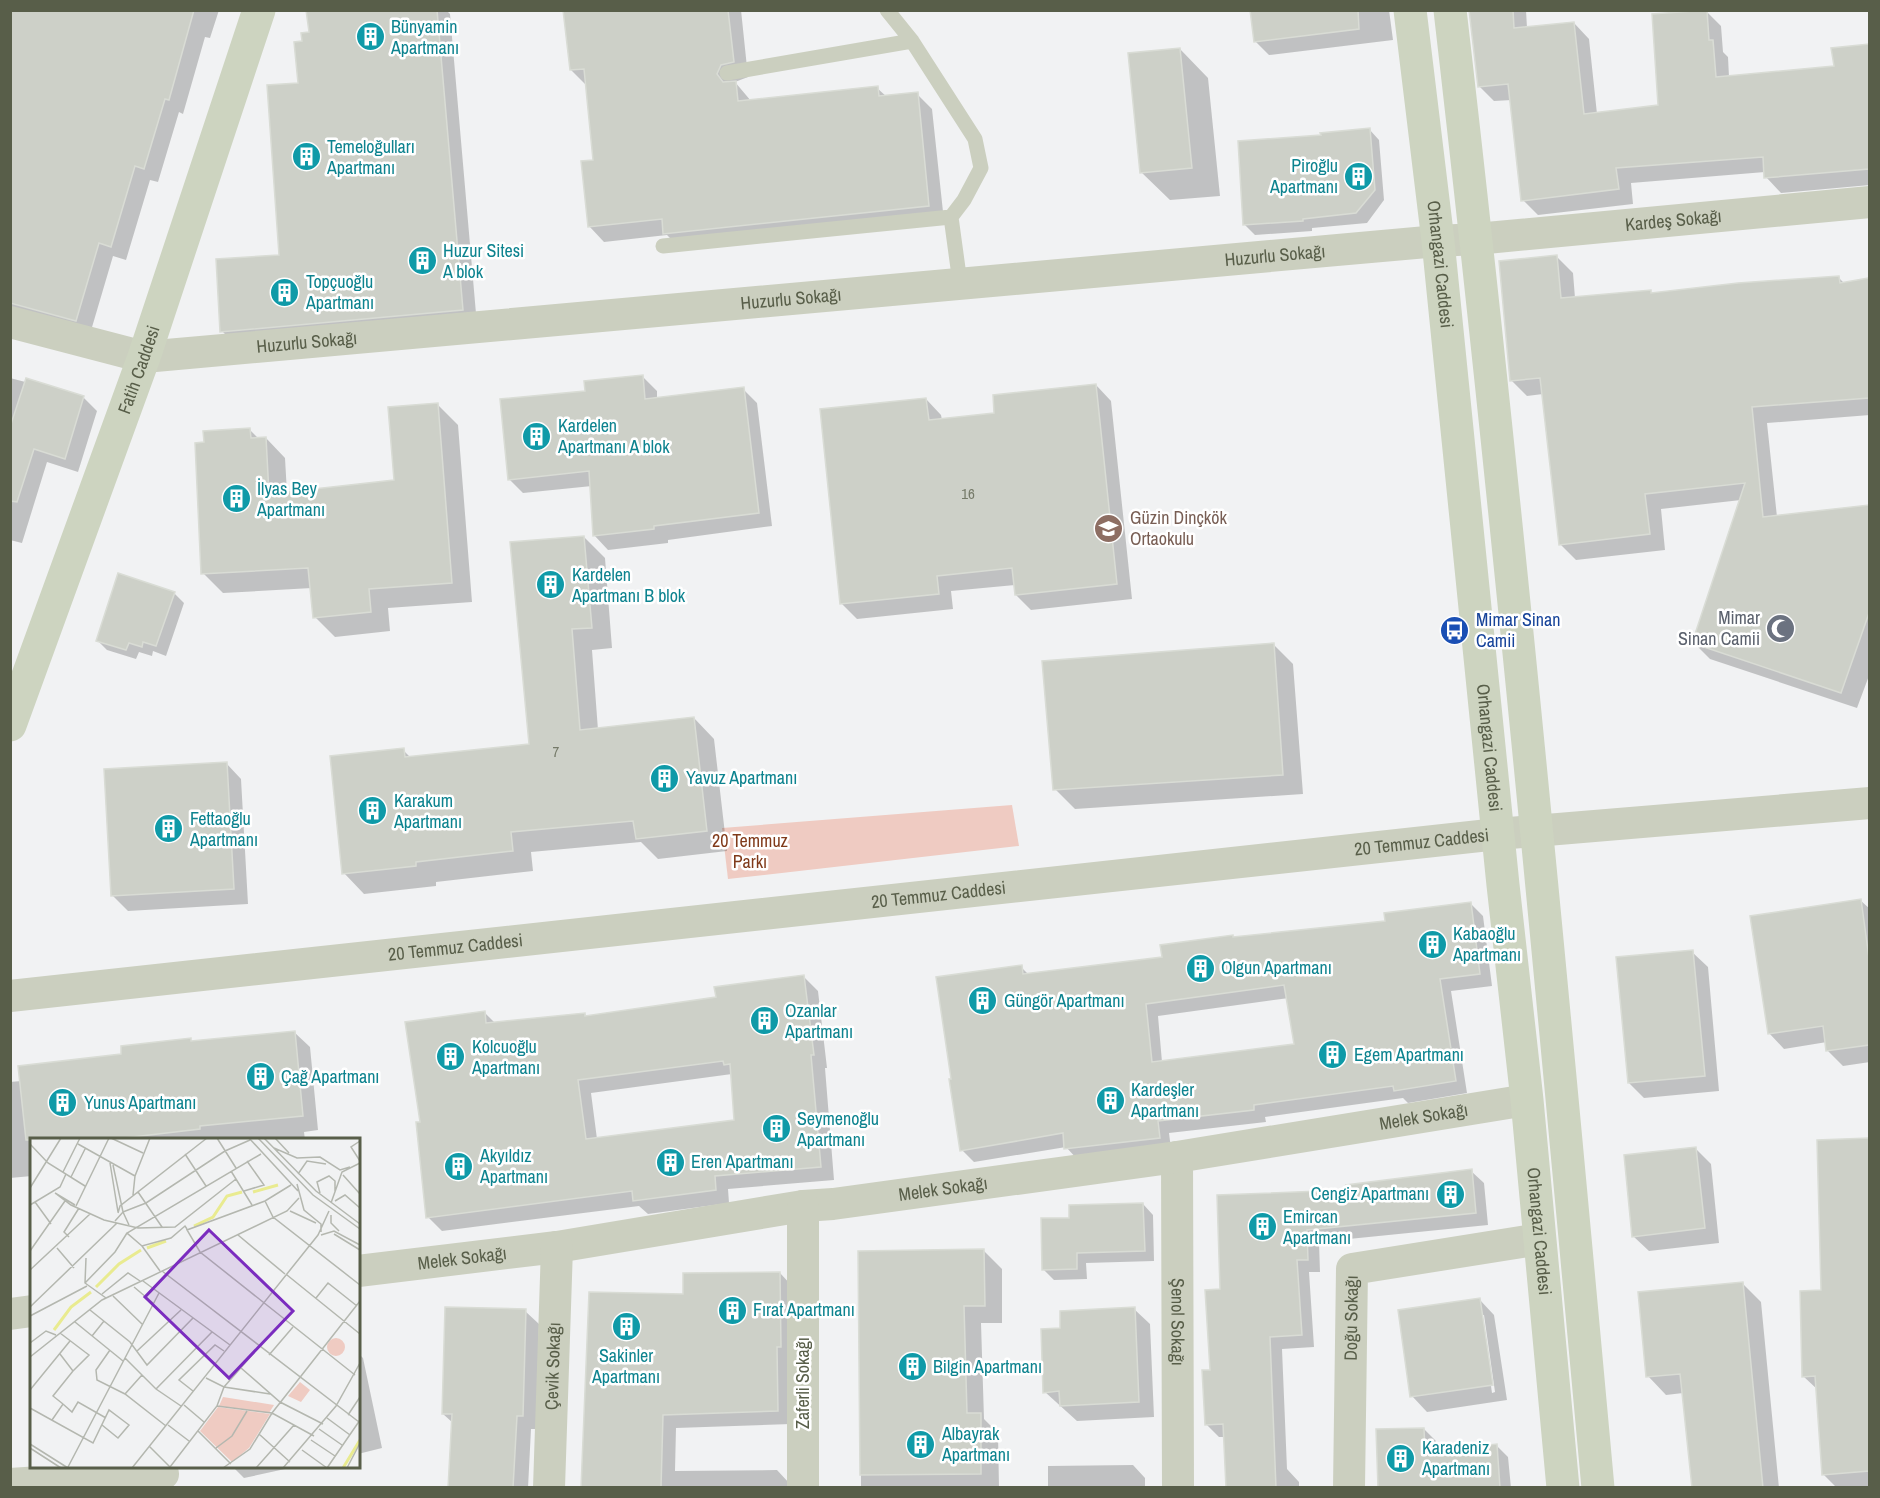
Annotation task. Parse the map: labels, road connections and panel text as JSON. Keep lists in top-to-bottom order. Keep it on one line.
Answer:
{"streets":{"main road":["Orhangazi Caddesi","Fatih Caddesi"],"street":["Kardeş Sokağı","Huzurlu Sokağı","20 Temmuz Caddesi","Melek Sokağı","Doğu Sokağı","Şenol Sokağı","Çevik Sokağı","Zaferli Sokağı"]},"crossings":[["Kardeş Sokağı","Huzurlu Sokağı"],["Kardeş Sokağı","Orhangazi Caddesi"],["Huzurlu Sokağı","Orhangazi Caddesi"],["Huzurlu Sokağı","Fatih Caddesi"],["Orhangazi Caddesi","20 Temmuz Caddesi"],["Orhangazi Caddesi","Melek Sokağı"],["Orhangazi Caddesi","Doğu Sokağı"],["Melek Sokağı","Şenol Sokağı"],["Melek Sokağı","Çevik Sokağı"],["Melek Sokağı","Zaferli Sokağı"]],"parks":["20 Temmuz Parkı"],"places":{"building":["Bünyamin Apartmanı","Temeloğulları Apartmanı","Piroğlu Apartmanı","Huzur Sitesi A blok","Topçuoğlu Apartmanı","Kardelen Apartmanı A blok","İlyas Bey Apartmanı","Kardelen Apartmanı B blok","Yavuz Apartmanı","Karakum Apartmanı","Fettaoğlu Apartmanı","Kabaoğlu Apartmanı","Olgun Apartmanı","Güngör Apartmanı","Ozanlar Apartmanı","Egem Apartmanı","Kolcuoğlu Apartmanı","Çağ Apartmanı","Kardeşler Apartmanı","Yunus Apartmanı","Seymenoğlu Apartmanı","Eren Apartmanı","Akyıldız Apartmanı","Cengiz Apartmanı","Emircan Apartmanı","Fırat Apartmanı","Sakinler Apartmanı","Bilgin Apartmanı","Albayrak Apartmanı","Karadeniz Apartmanı"],"school or university":["Güzin Dinçkök Ortaokulu"],"mosque":["Mimar Sinan Camii"],"bus stop":["Mimar Sinan Cami̇i"]},"house_numbers":["16","7"]}
